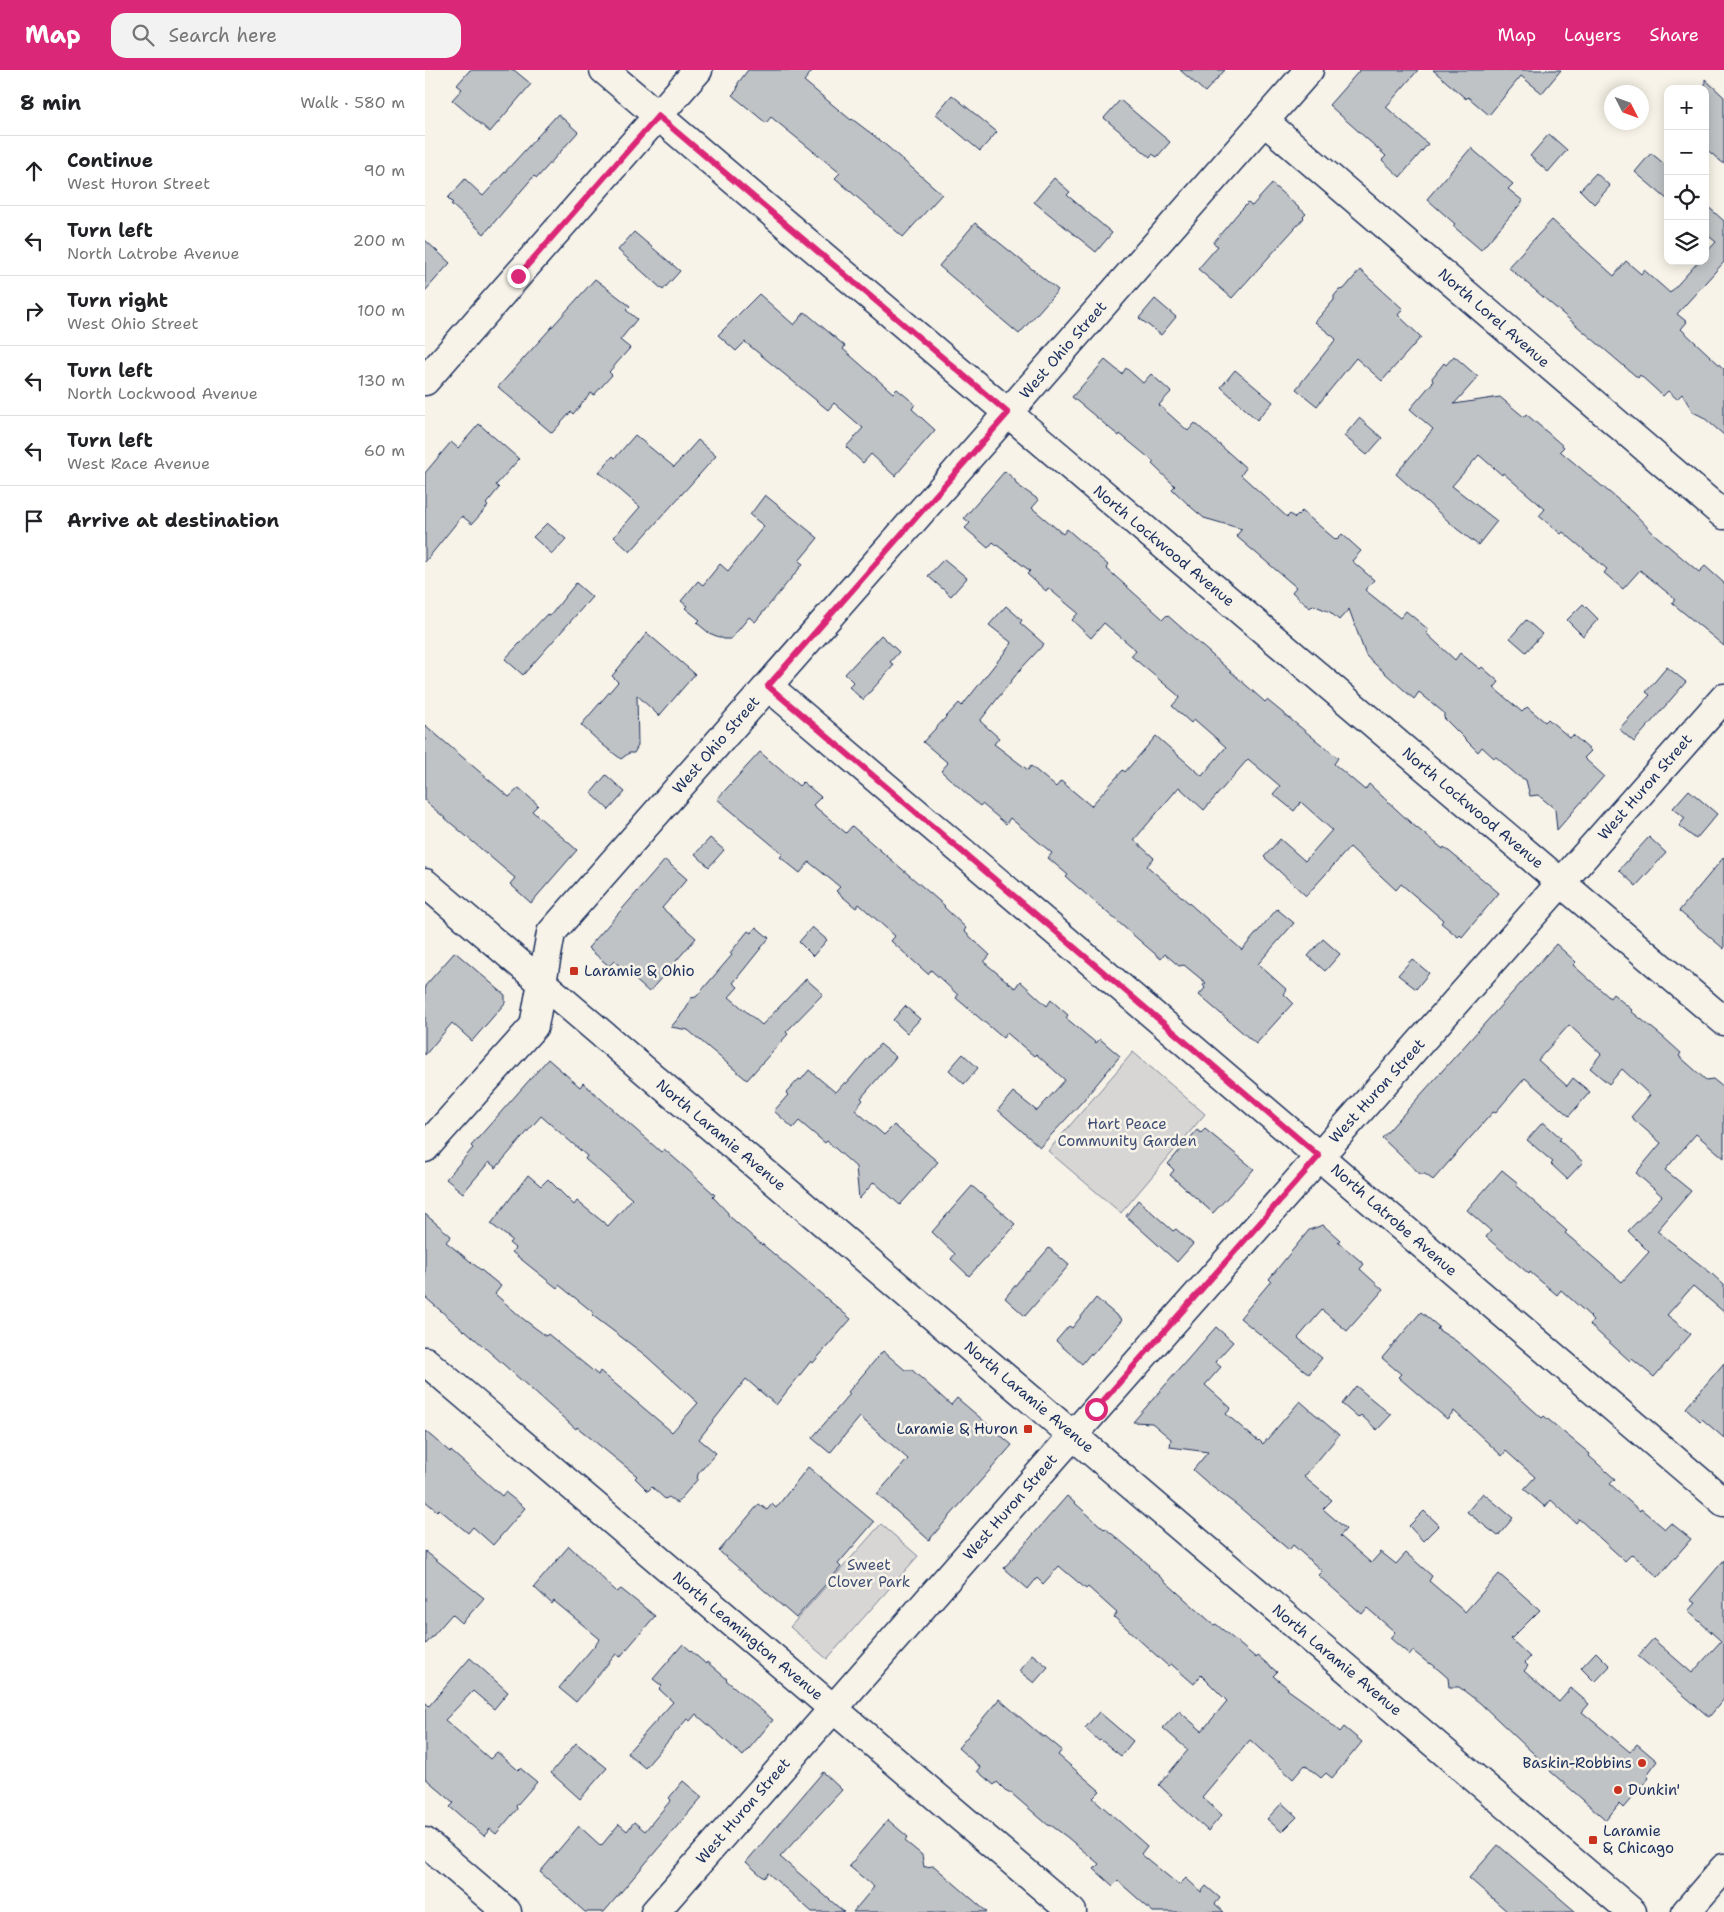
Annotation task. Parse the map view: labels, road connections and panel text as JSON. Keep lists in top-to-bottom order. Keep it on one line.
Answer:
{"streets":{"street":["North Lorel Avenue","West Ohio Street","North Lockwood Avenue","West Huron Street","North Laramie Avenue","North Latrobe Avenue","North Leamington Avenue"]},"crossings":[["North Lorel Avenue","West Ohio Street"],["West Ohio Street","North Lockwood Avenue"],["West Ohio Street","North Laramie Avenue"],["West Ohio Street","North Latrobe Avenue"],["North Lockwood Avenue","West Huron Street"],["West Huron Street","North Laramie Avenue"],["West Huron Street","North Latrobe Avenue"],["West Huron Street","North Leamington Avenue"]],"parks":["Hart Peace Community Garden","Sweet Clover Park"],"places":{"transit":["Laramie & Ohio","Laramie & Huron","Laramie & Chicago"],"other":["Baskin-Robbins","Dunkin'"]},"north":"bottom right","page":{"header":"Map","search":"Search here","nav":["Map","Layers","Share"],"heading":["8 min","Walk · 580 m"],"map_buttons":["+","−"],"list":[["Continue","West Huron Street","90 m"],["Turn left","North Latrobe Avenue","200 m"],["Turn right","West Ohio Street","100 m"],["Turn left","North Lockwood Avenue","130 m"],["Turn left","West Race Avenue","60 m"],"Arrive at destination"]}}
